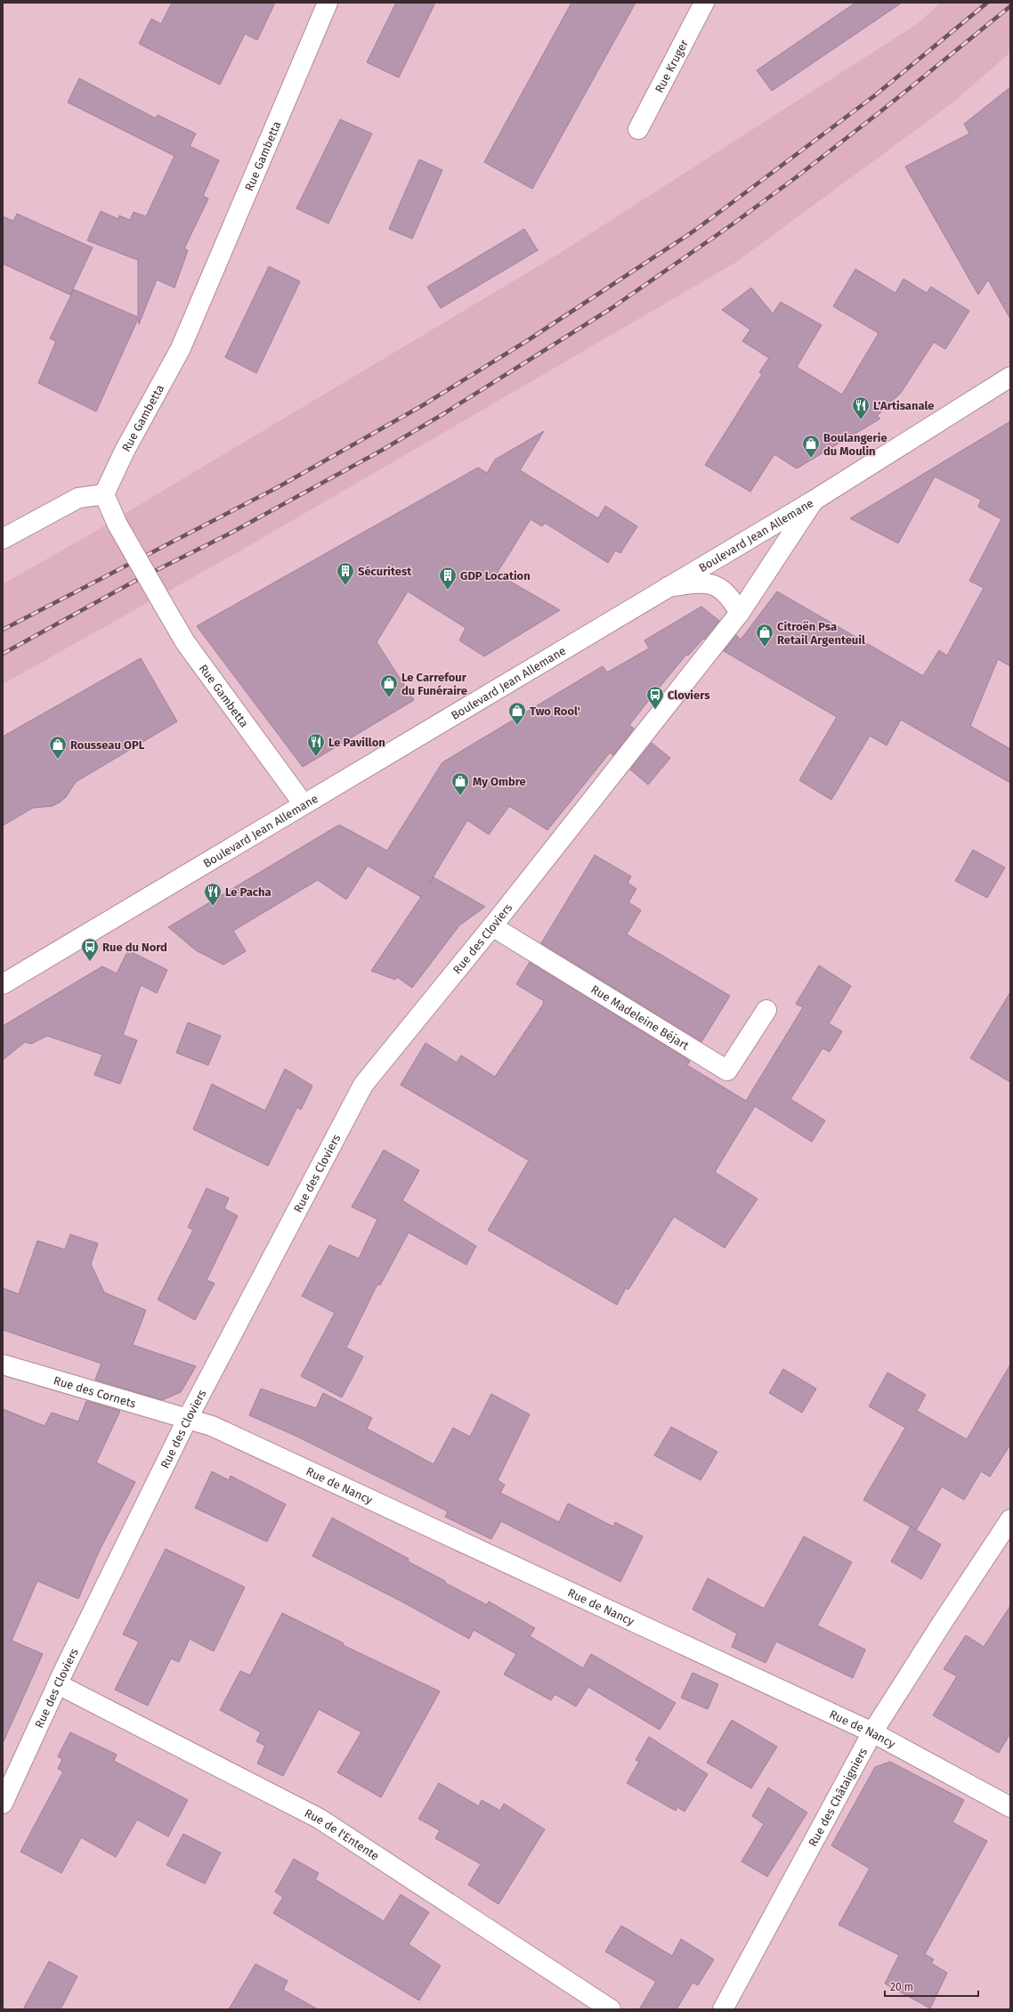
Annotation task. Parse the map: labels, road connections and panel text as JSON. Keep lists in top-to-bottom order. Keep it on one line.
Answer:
{"streets":{"street":["Rue Kruger","Rue Gambetta","Boulevard Jean Allemane","Rue des Cloviers","Rue Madeleine Béjart","Rue des Cornets","Rue de Nancy","Rue des Châtaigniers","Rue de l'Entente"]},"crossings":[["Rue Gambetta","Boulevard Jean Allemane"],["Boulevard Jean Allemane","Rue des Cloviers"],["Rue des Cloviers","Rue Madeleine Béjart"],["Rue des Cloviers","Rue des Cornets"],["Rue des Cloviers","Rue de Nancy"],["Rue des Cloviers","Rue de l'Entente"],["Rue des Cornets","Rue de Nancy"],["Rue de Nancy","Rue des Châtaigniers"]],"places":{"restaurant":["L'Artisanale","Le Pavillon","Le Pacha"],"shop":["Boulangerie du Moulin","Citroën Psa Retail Argenteuil","Le Carrefour du Funéraire","Two Rool'","Rousseau OPL","My Ombre"],"building":["Sécuritest","GDP Location"],"bus stop":["Cloviers","Rue du Nord"]},"scale_bar":"20 m"}
